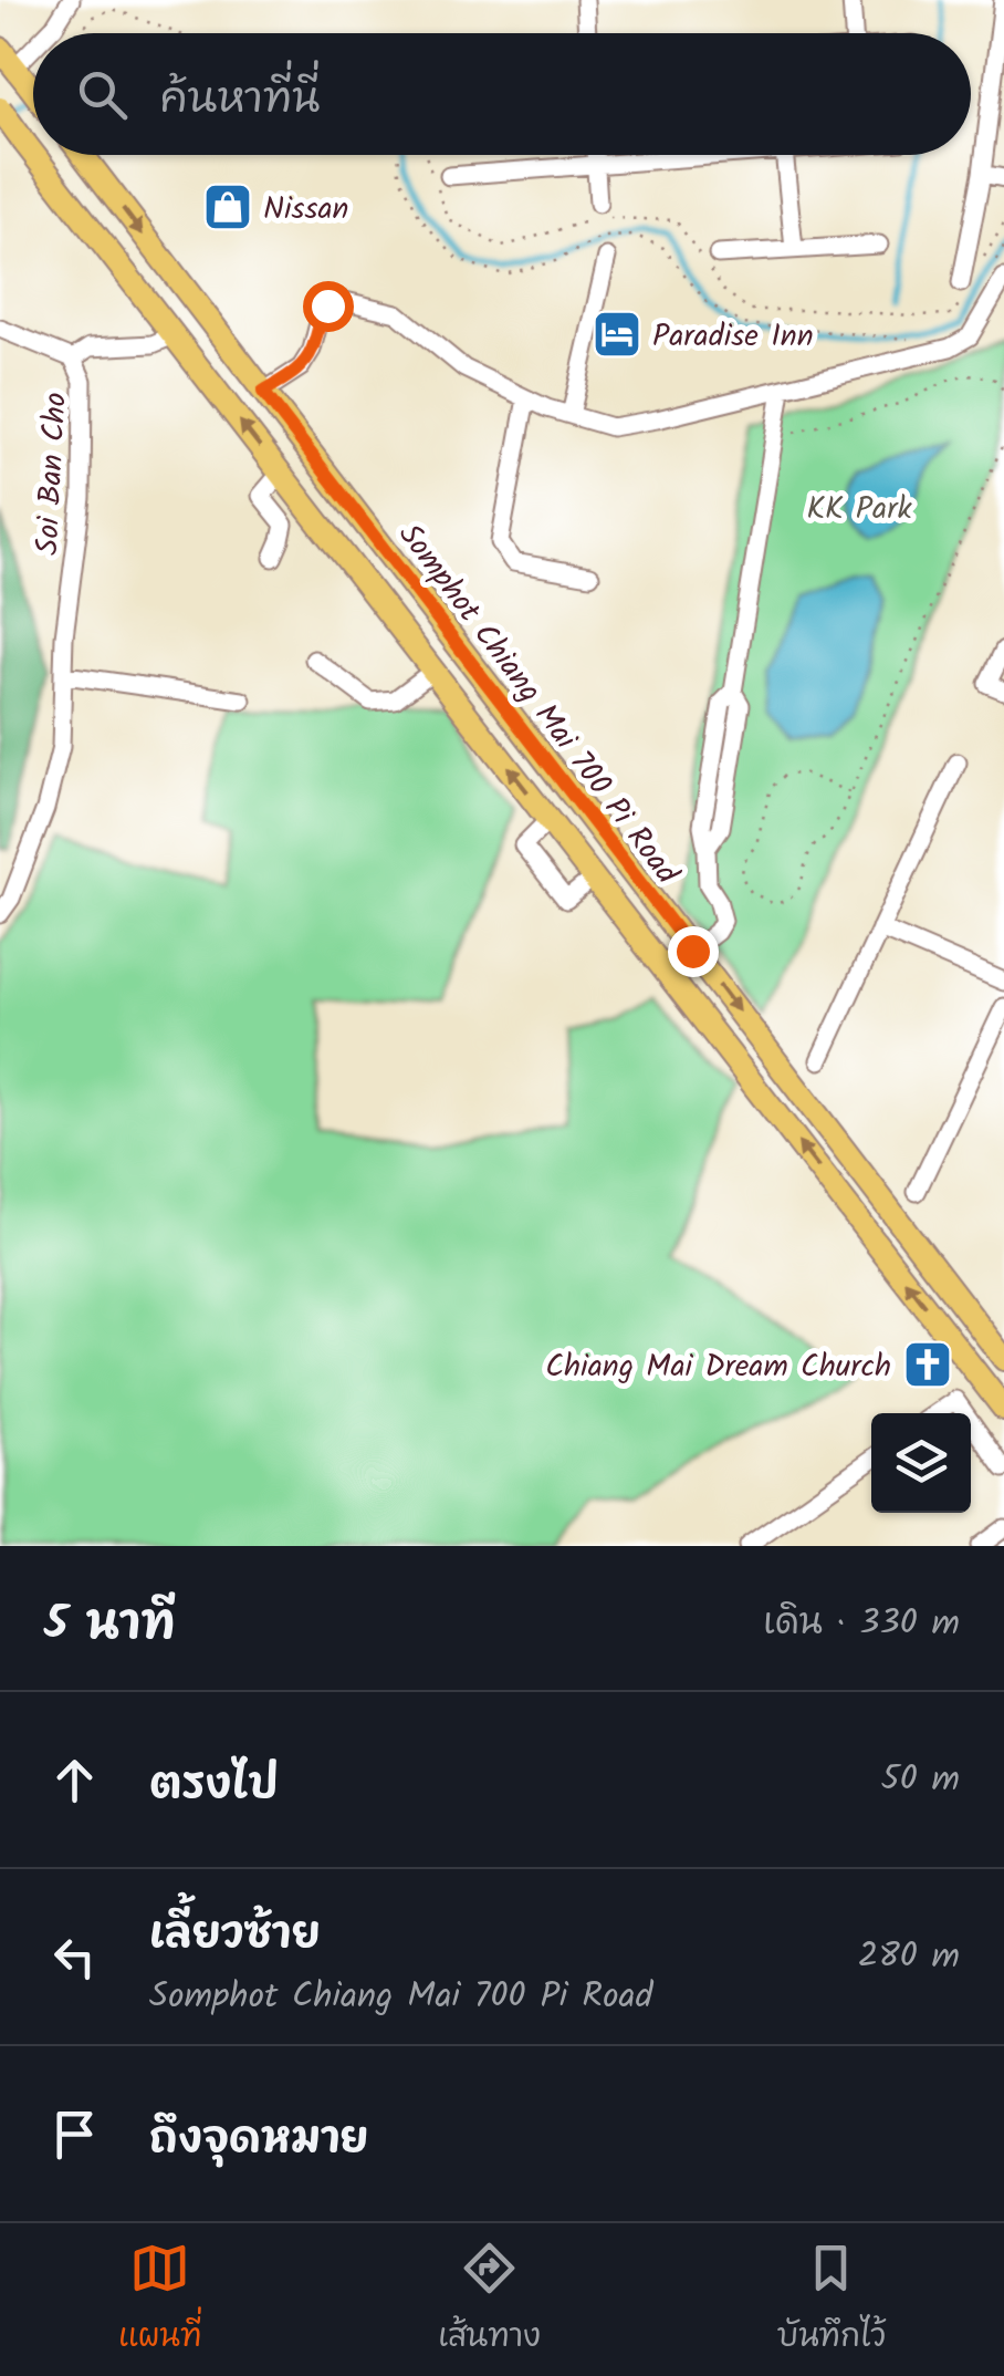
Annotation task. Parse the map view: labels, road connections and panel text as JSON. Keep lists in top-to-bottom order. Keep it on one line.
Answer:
{"streets":{"main road":["Somphot Chiang Mai 700 Pi Road"],"street":["Soi Ban Cho"]},"parks":["KK Park"],"places":{"shop":["Nissan"],"hotel":["Paradise Inn"],"church":["Chiang Mai Dream Church"]},"page":{"search":"ค้นหาที่นี่","heading":["5 นาที","เดิน · 330 m"],"list":[["ตรงไป","50 m"],["เลี้ยวซ้าย","Somphot Chiang Mai 700 Pi Road","280 m"],"ถึงจุดหมาย"],"nav":["แผนที่","เส้นทาง","บันทึกไว้"]}}
